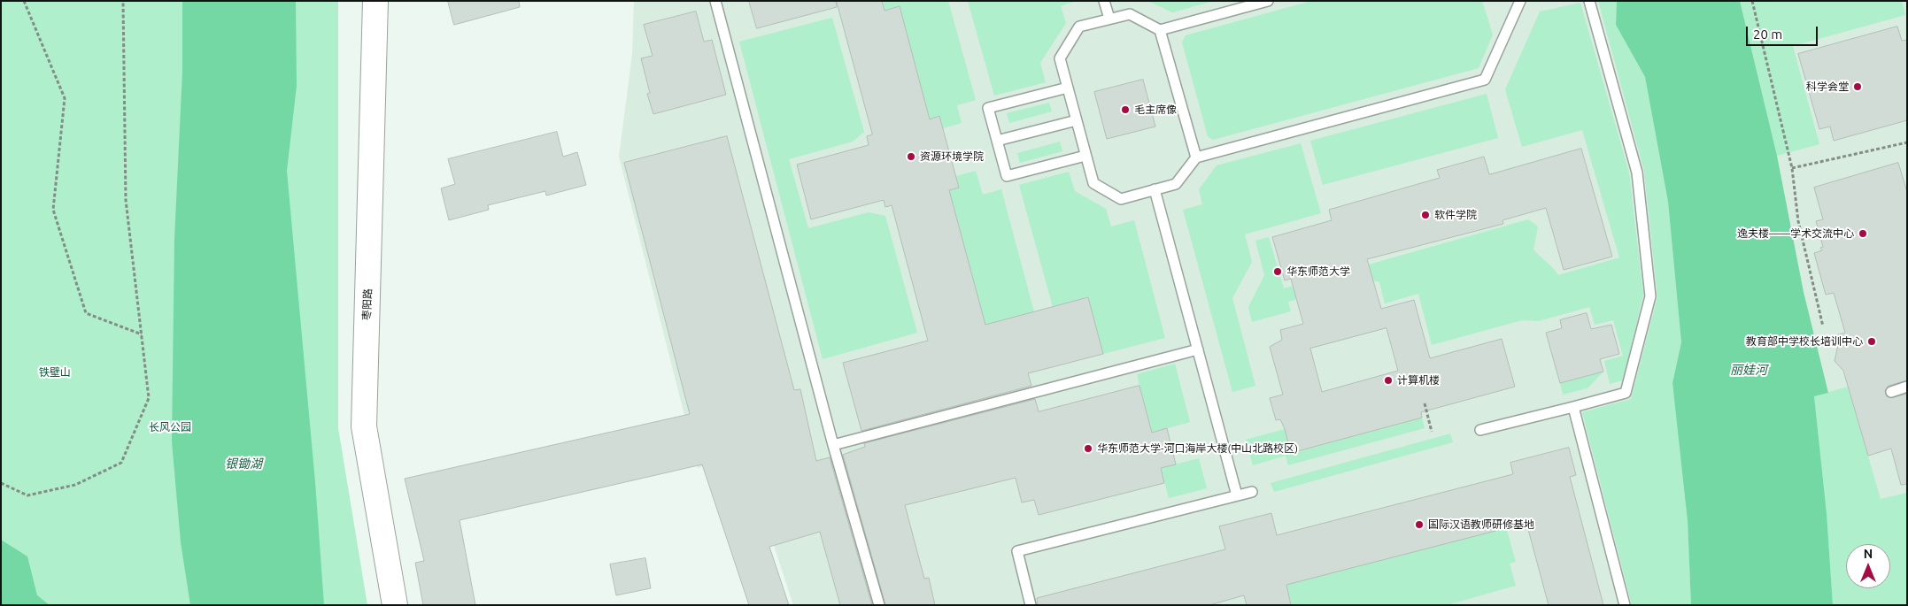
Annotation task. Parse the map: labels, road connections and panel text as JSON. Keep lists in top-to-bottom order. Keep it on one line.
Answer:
{"streets":{"street":["枣阳路"]},"water":["丽娃河","银锄湖"],"parks":["铁壁山","长风公园"],"places":["科学会堂","毛主席像","资源环境学院","软件学院","逸夫楼——学术交流中心","华东师范大学","教育部中学校长培训中心","计算机楼","华东师范大学-河口海岸大楼(中山北路校区)","国际汉语教师研修基地"],"scale_bar":"20 m","north":"top"}
